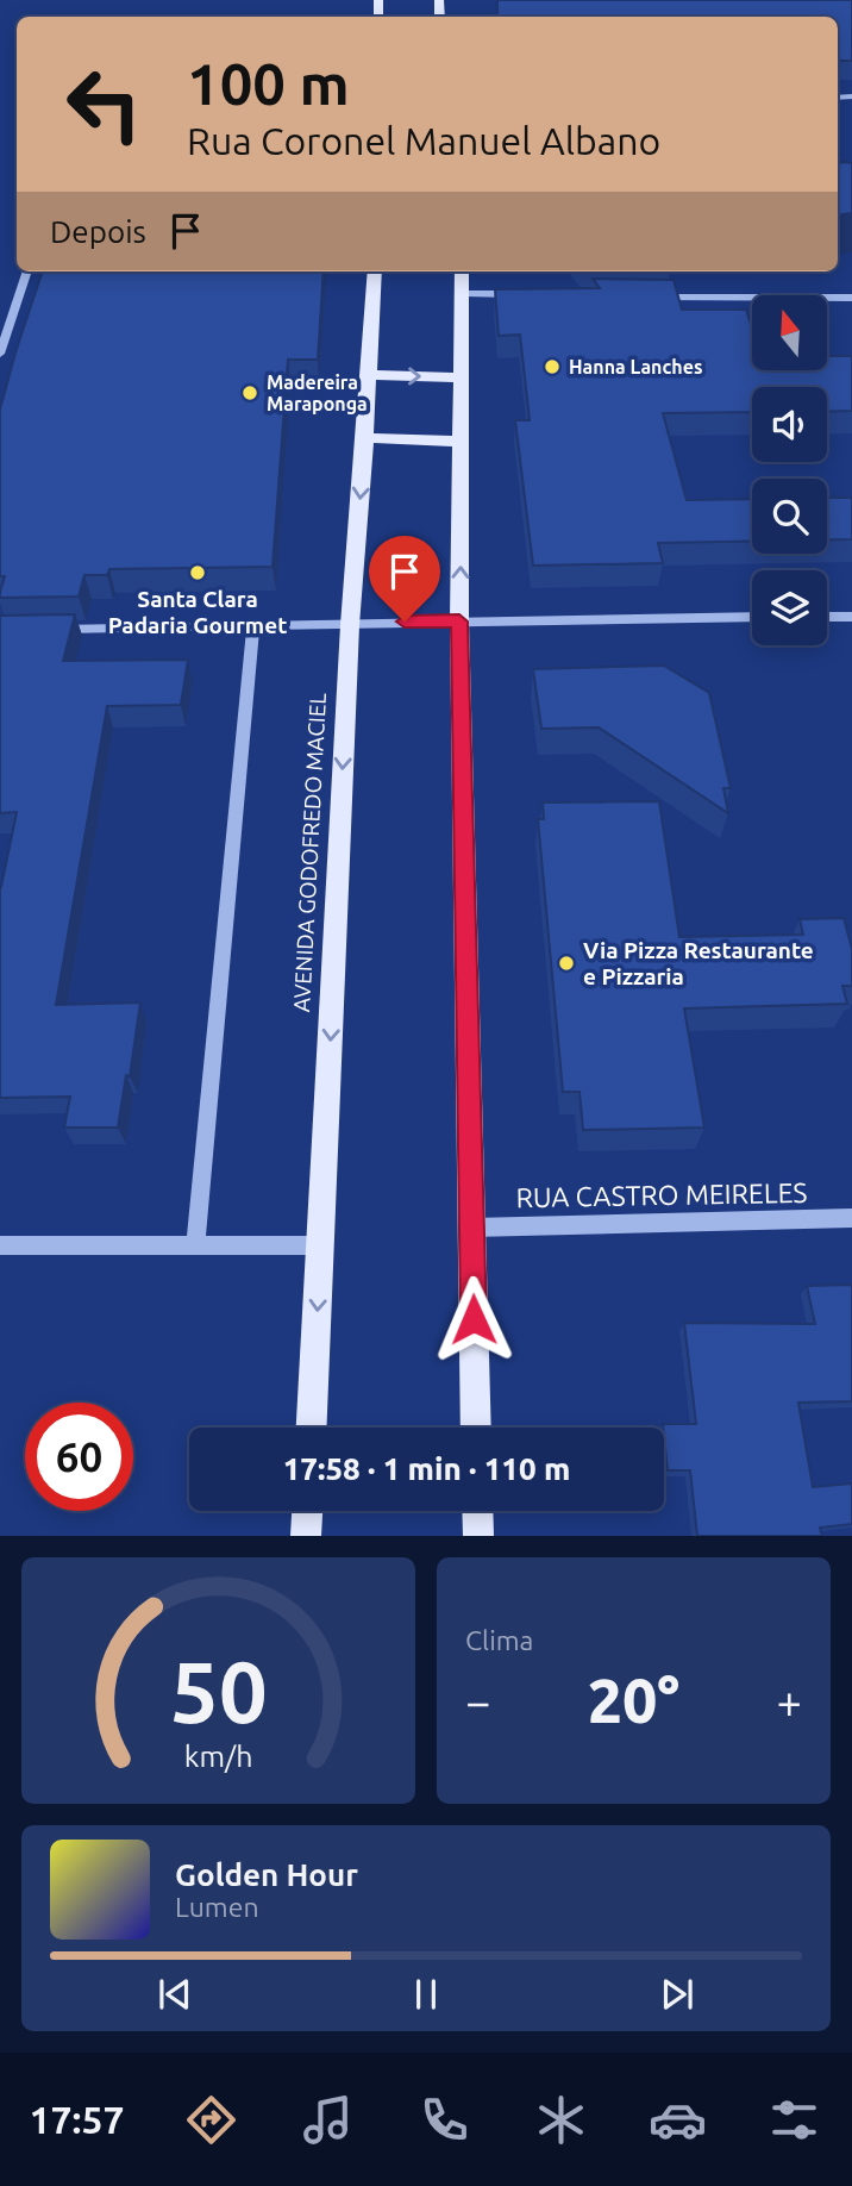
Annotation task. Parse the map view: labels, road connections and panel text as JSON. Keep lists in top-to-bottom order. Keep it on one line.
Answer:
{"streets":{"main road":["AVENIDA GODOFREDO MACIEL"],"street":["RUA CASTRO MEIRELES"]},"places":["Hanna Lanches","Madereira Maraponga","Santa Clara Padaria Gourmet","Via Pizza Restaurante e Pizzaria"],"north":"top","page":{"turn":["100 m","Rua Coronel Manuel Albano"],"then":"Depois","limit":"60","trip":"17:58 · 1 min · 110 m","tile":"Clima","heat":["−","20°","+"],"song":["Golden Hour","Lumen"],"tabs":"17:57","gauge":["50","km/h"]}}
